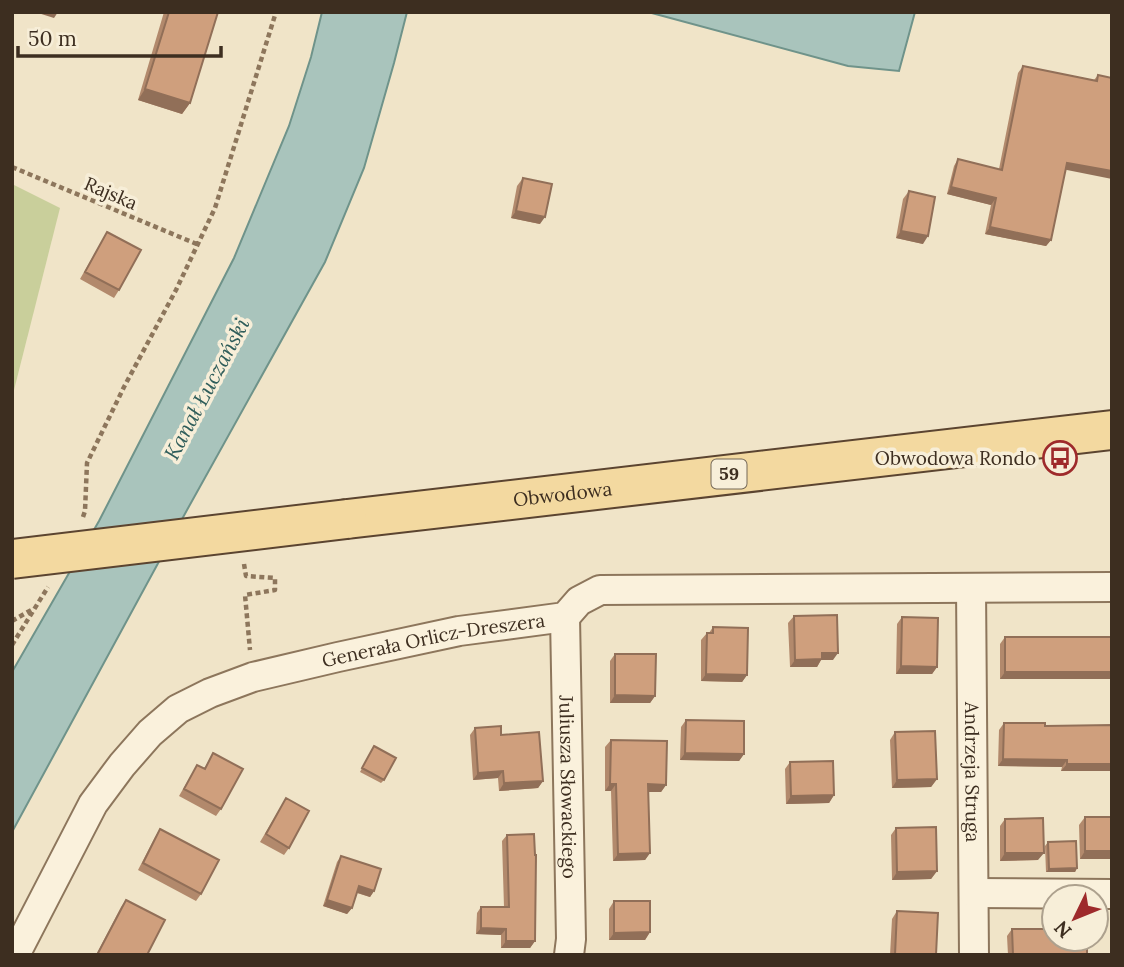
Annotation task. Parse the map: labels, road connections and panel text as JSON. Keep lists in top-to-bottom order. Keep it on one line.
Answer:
{"streets":{"main road":["59","Obwodowa"],"street":["Generała Orlicz-Dreszera","Andrzeja Struga","Juliusza Słowackiego"],"path":["Rajska"]},"crossings":[["Generała Orlicz-Dreszera","Andrzeja Struga"],["Generała Orlicz-Dreszera","Juliusza Słowackiego"]],"water":["Kanał Łuczański"],"places":{"bus stop":["Obwodowa Rondo"]},"scale_bar":"50 m","north":"bottom left"}
